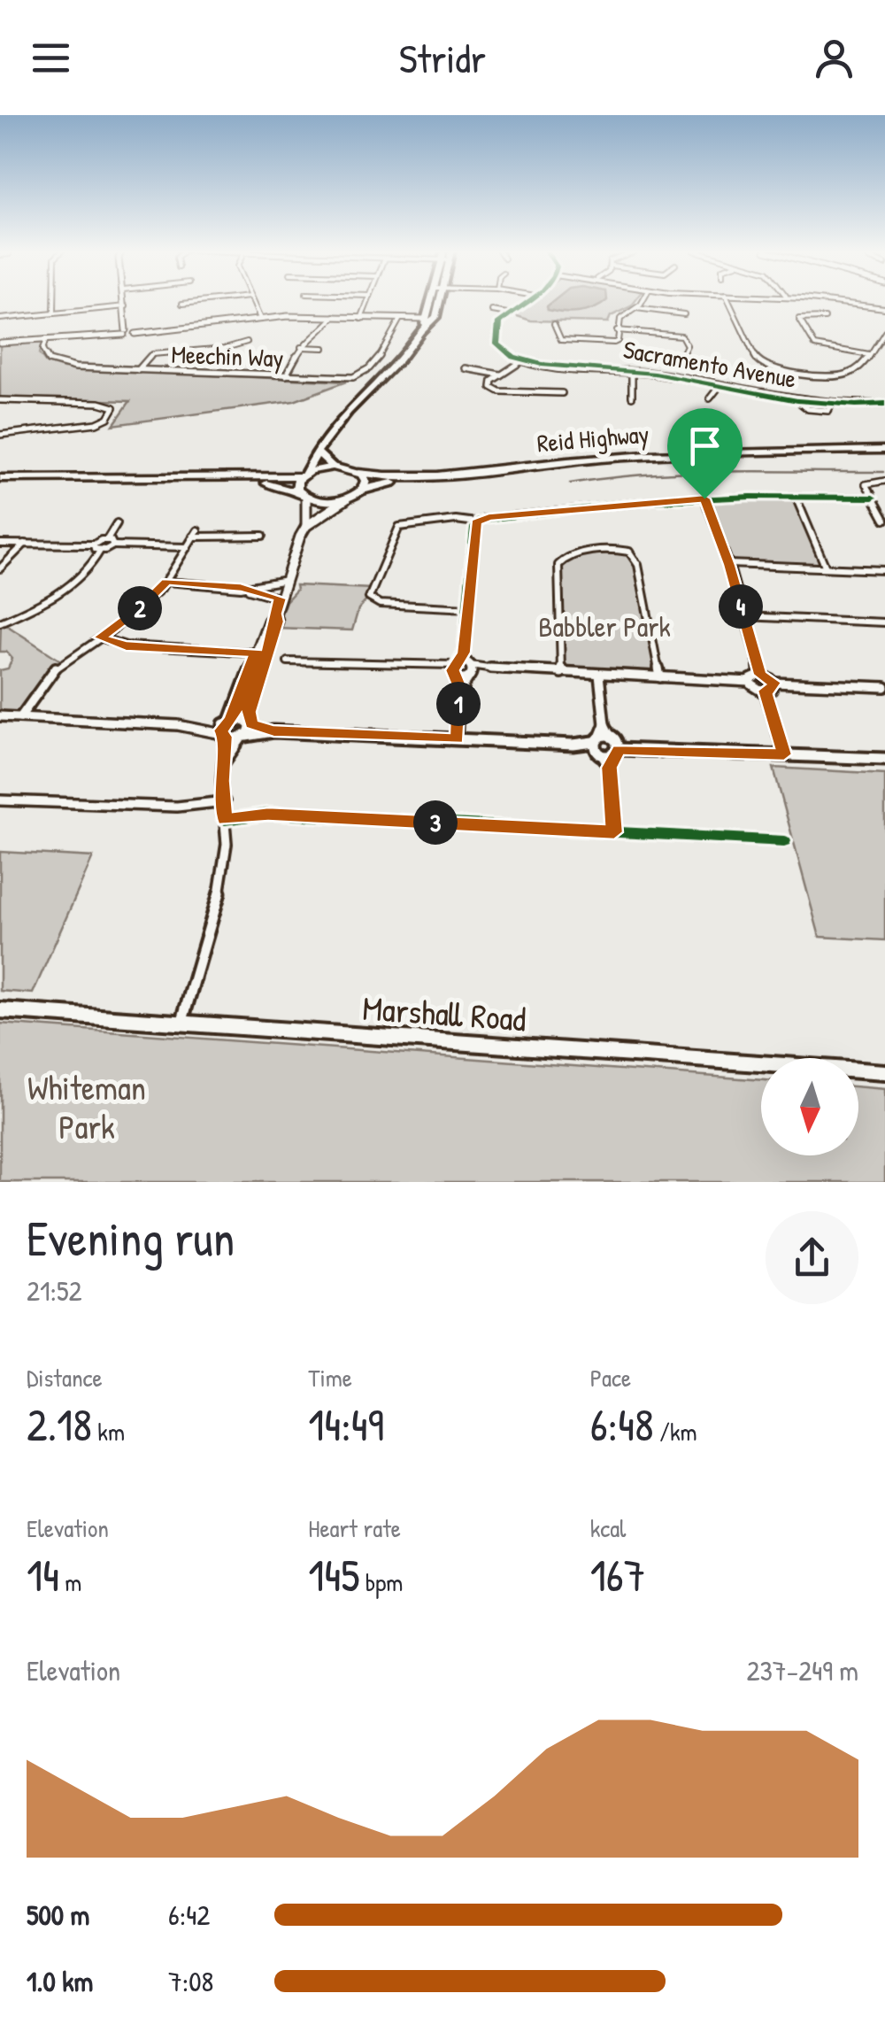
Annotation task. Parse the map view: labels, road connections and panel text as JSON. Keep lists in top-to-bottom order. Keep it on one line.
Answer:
{"streets":{"highway":["Reid Highway"],"main road":["Marshall Road"],"street":["Meechin Way","Sacramento Avenue"]},"parks":["Babbler Park","Whiteman Park"],"north":"bottom","page":{"header":"Stridr","pins":["4","2","1","3"],"heading":["Evening run","21:52"],"stats":[["Distance","2.18 km"],["Time","14:49"],["Pace","6:48 /km"],["Elevation","14 m"],["Heart rate","145 bpm"],["kcal","167"]],"chart":["Elevation","237–249 m"],"list":[{"name":"500 m","note":"6:42"},{"name":"1.0 km","note":"7:08"}]}}
